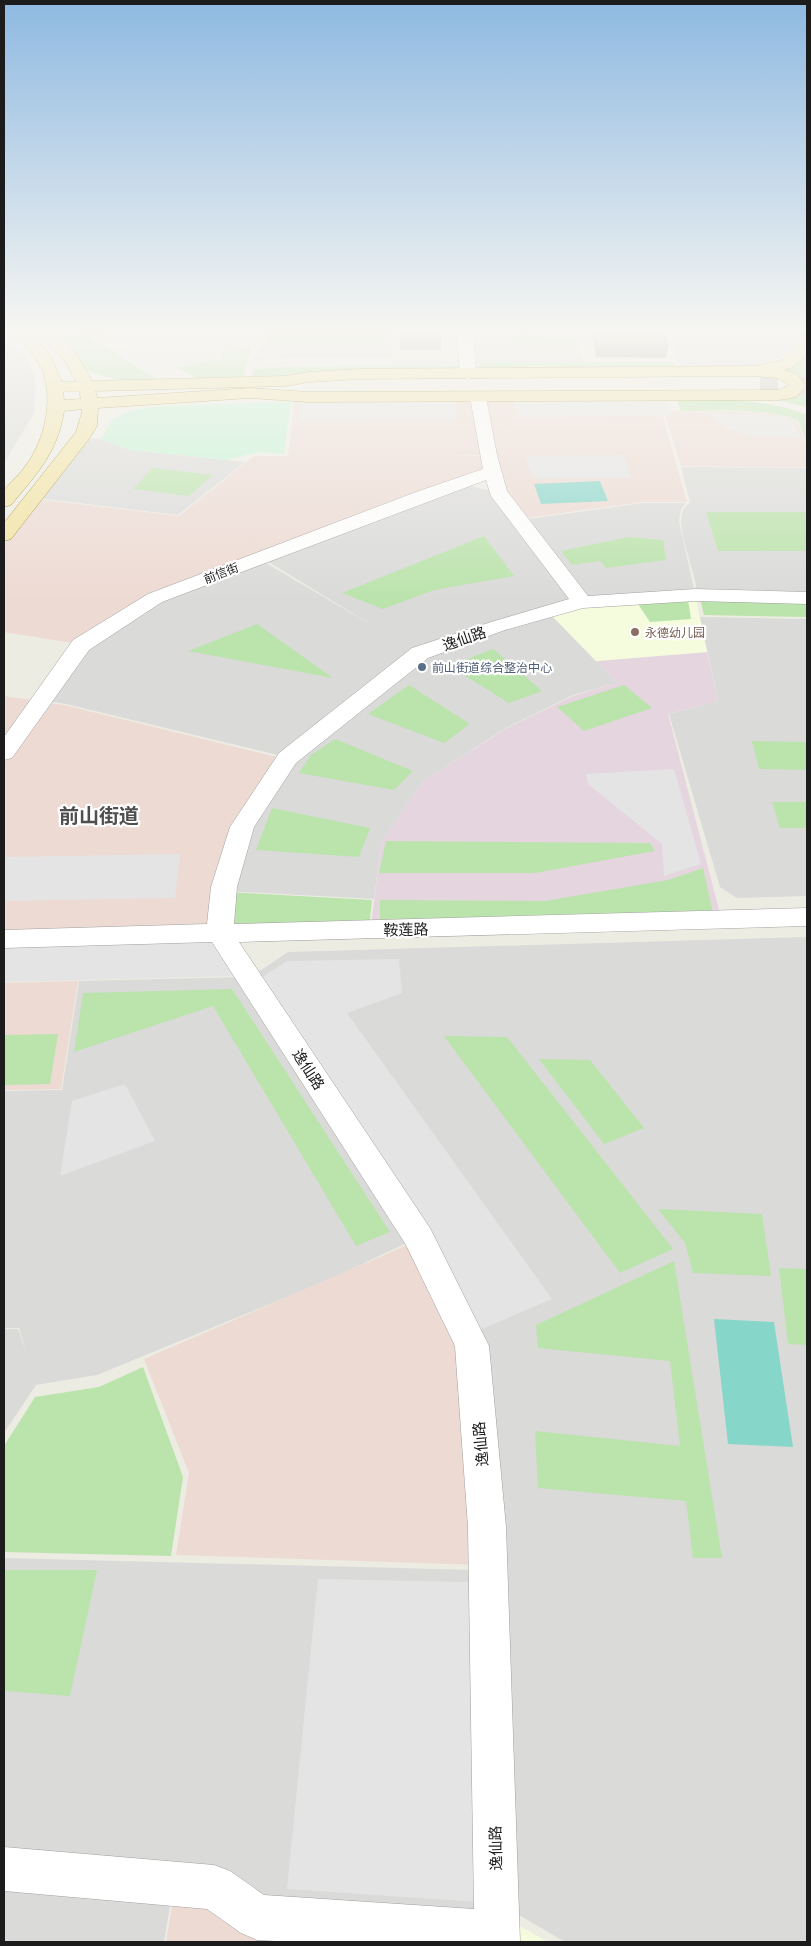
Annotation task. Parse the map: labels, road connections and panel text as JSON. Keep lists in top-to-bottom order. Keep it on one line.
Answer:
{"streets":{"street":["前信街","逸仙路","鞍莲路"]},"crossings":[["逸仙路","鞍莲路"]],"districts":["前山街道"],"places":["永德幼儿园","前山街道综合整治中心"]}
